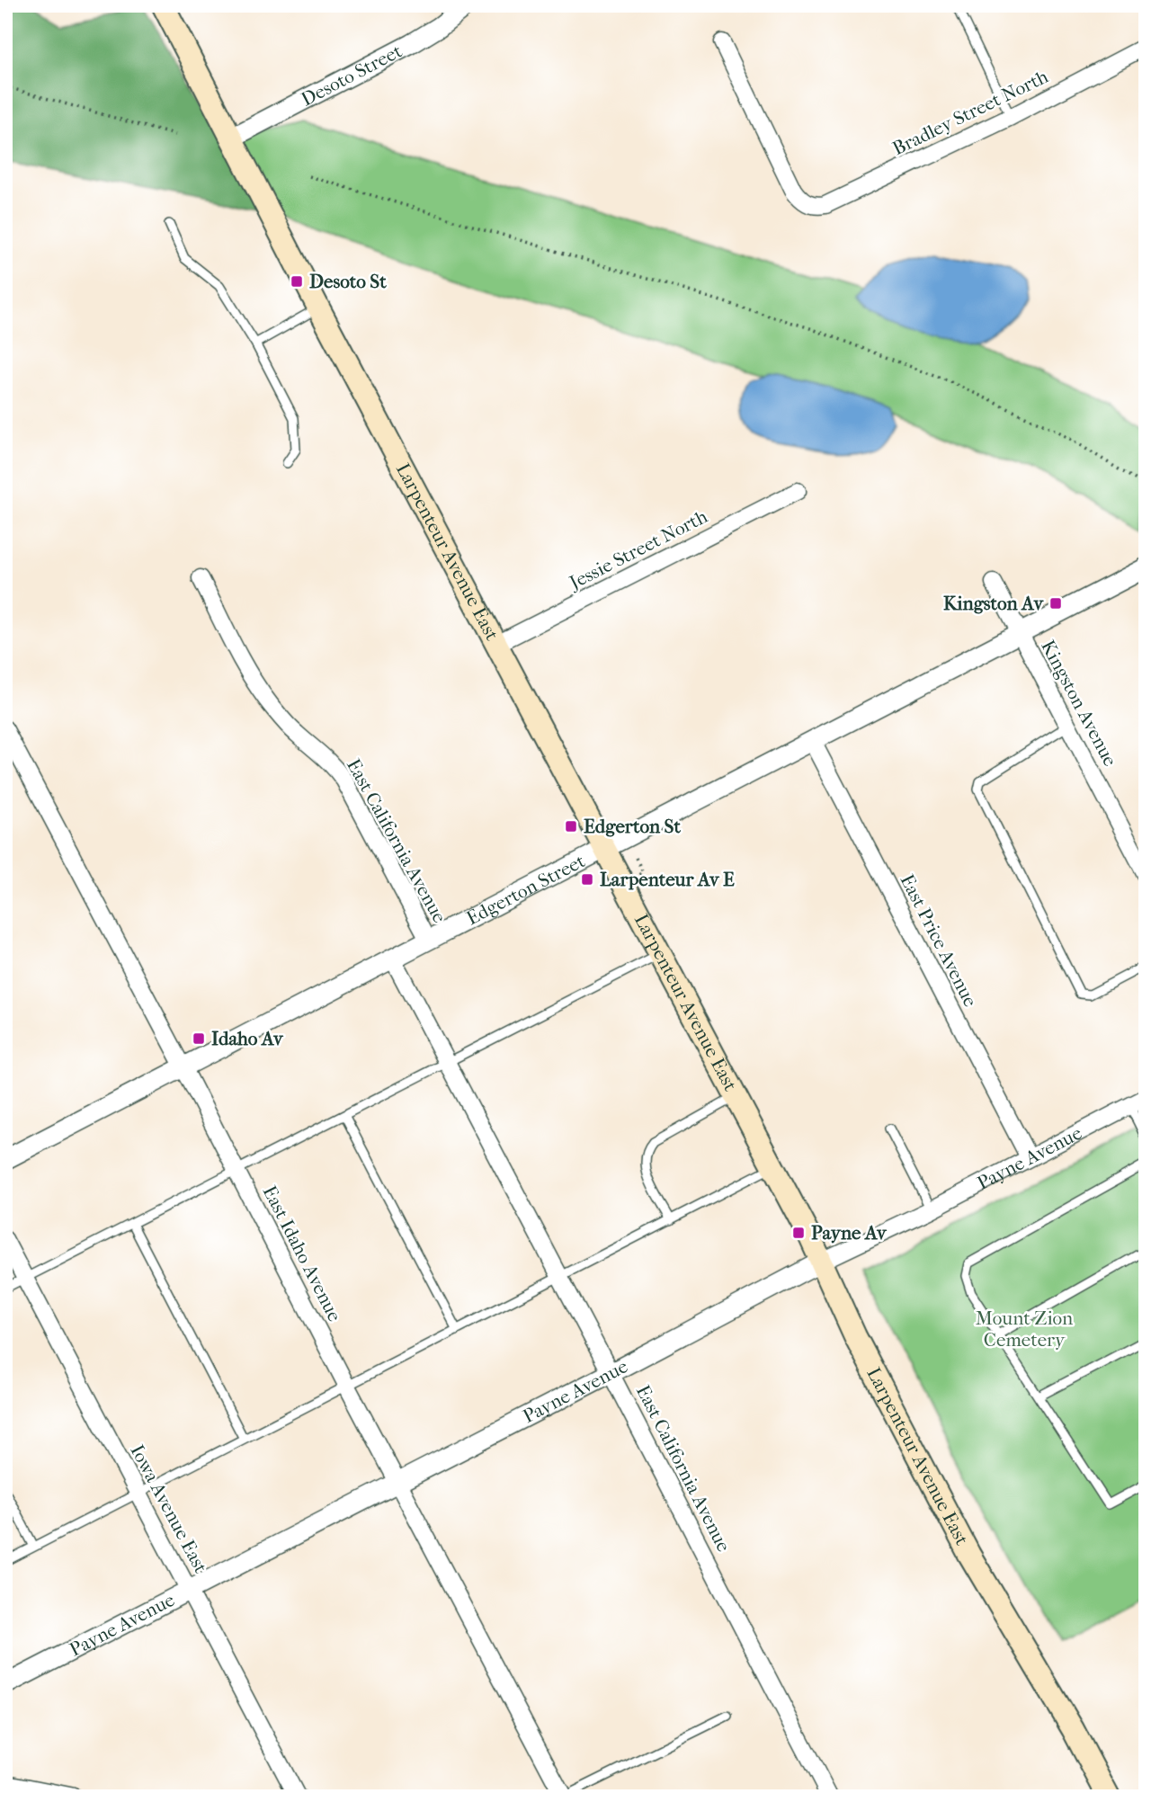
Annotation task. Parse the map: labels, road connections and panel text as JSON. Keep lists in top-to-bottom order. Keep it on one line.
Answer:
{"streets":{"main road":["Larpenteur Avenue East"],"street":["Desoto Street","Bradley Street North","Jessie Street North","Kingston Avenue","East California Avenue","Edgerton Street","East Price Avenue","Payne Avenue","East Idaho Avenue","Iowa Avenue East"]},"crossings":[["Desoto Street","Larpenteur Avenue East"],["Jessie Street North","Larpenteur Avenue East"],["Larpenteur Avenue East","Edgerton Street"],["Larpenteur Avenue East","Payne Avenue"],["Kingston Avenue","Edgerton Street"],["East California Avenue","Edgerton Street"],["East California Avenue","Payne Avenue"],["Edgerton Street","East Price Avenue"],["Edgerton Street","East Idaho Avenue"],["East Price Avenue","Payne Avenue"],["Payne Avenue","East Idaho Avenue"],["Payne Avenue","Iowa Avenue East"]],"parks":["Mount Zion Cemetery"],"places":{"transit":["Desoto St","Kingston Av","Edgerton St","Larpenteur Av E","Idaho Av","Payne Av"]}}
